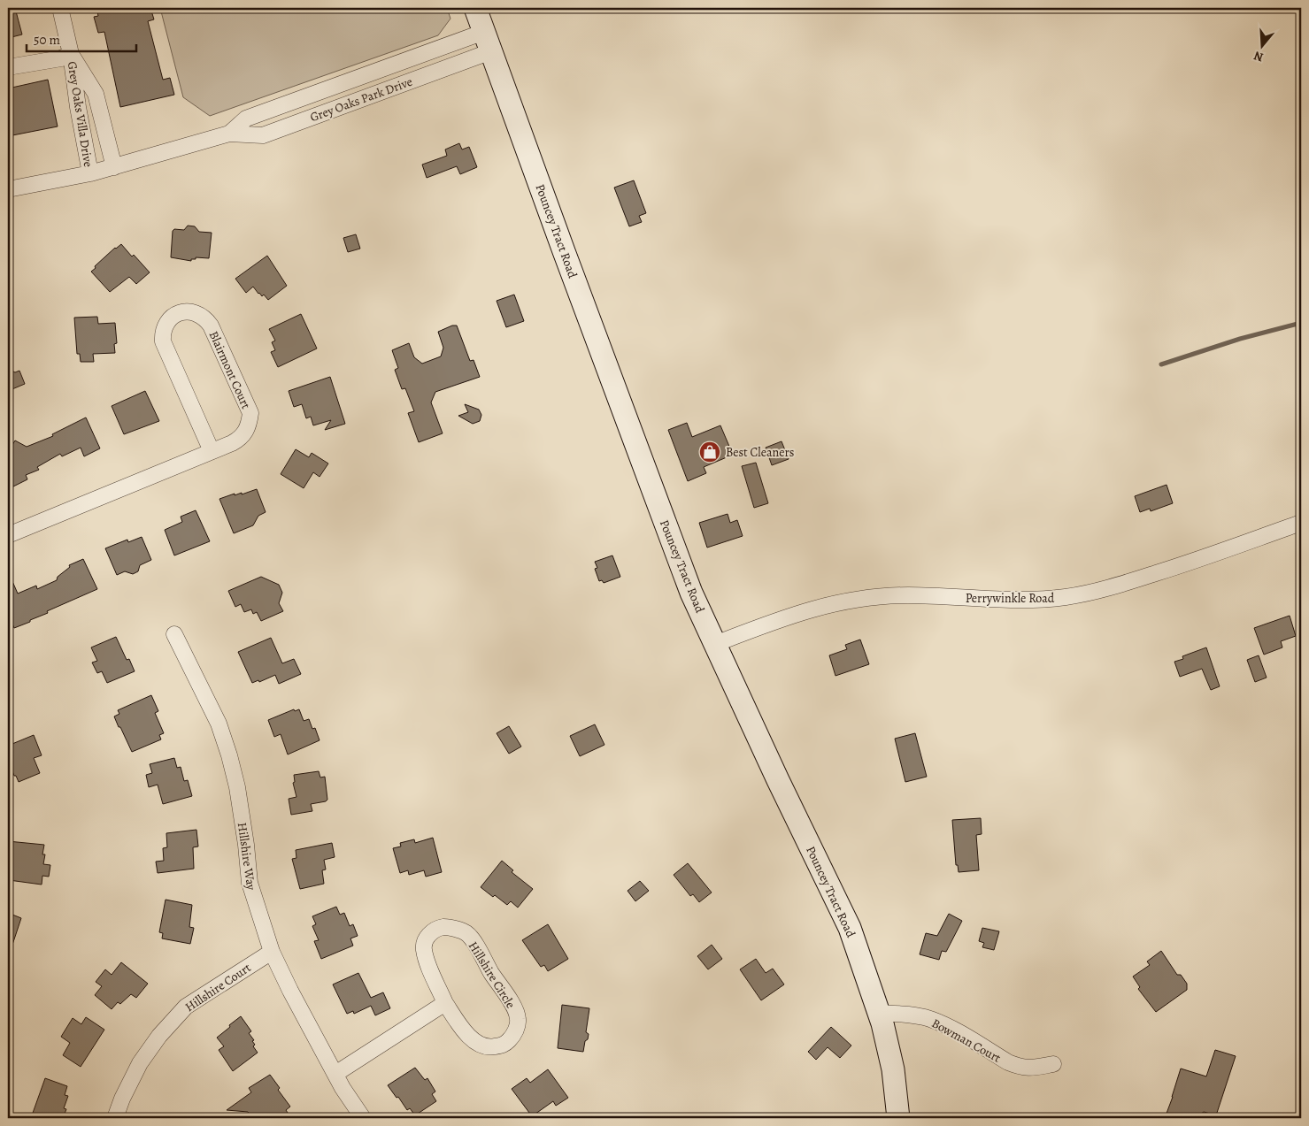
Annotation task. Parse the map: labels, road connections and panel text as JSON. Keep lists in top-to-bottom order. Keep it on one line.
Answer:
{"streets":{"main road":["Pouncey Tract Road"],"street":["Grey Oaks Park Drive","Grey Oaks Villa Drive","Blairmont Court","Perrywinkle Road","Hillshire Way","Hillshire Circle","Hillshire Court","Bowman Court"]},"crossings":[["Grey Oaks Park Drive","Grey Oaks Villa Drive"],["Grey Oaks Park Drive","Pouncey Tract Road"],["Pouncey Tract Road","Perrywinkle Road"],["Pouncey Tract Road","Bowman Court"],["Hillshire Way","Hillshire Court"]],"places":{"shop":["Best Cleaners"]},"scale_bar":"50 m","north":"bottom"}
